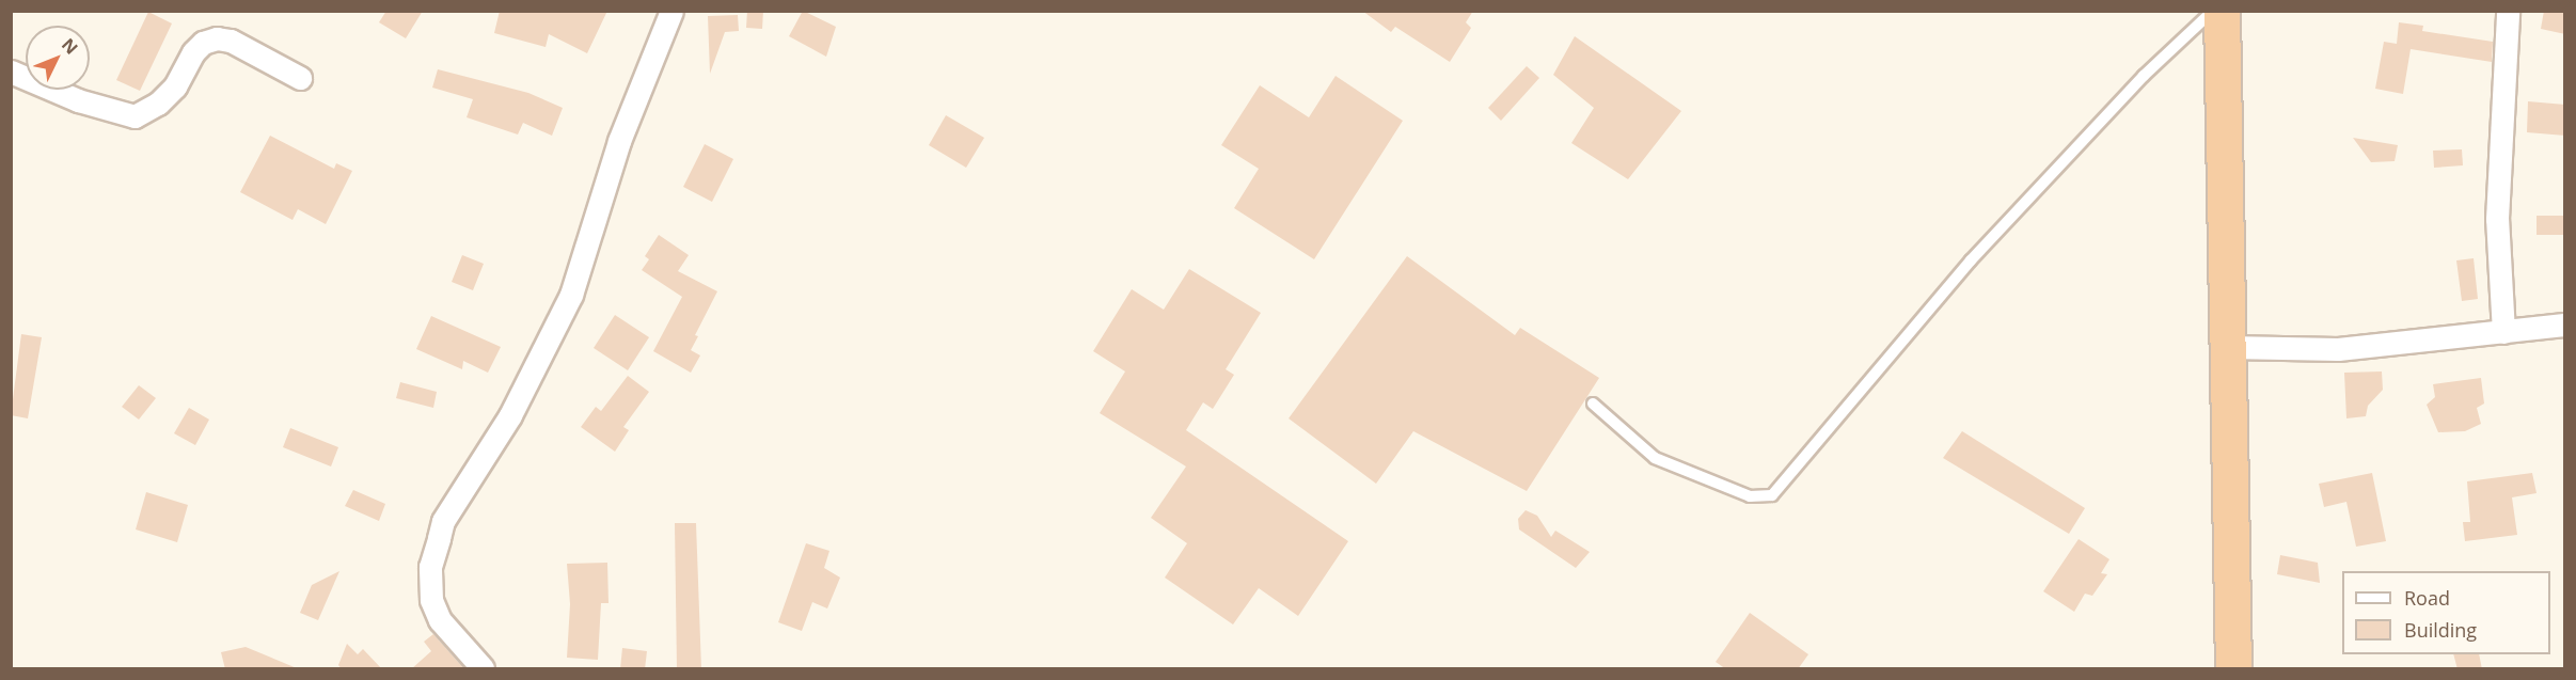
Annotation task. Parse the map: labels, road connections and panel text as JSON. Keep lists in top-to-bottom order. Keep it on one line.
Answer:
{"legend":["Road","Building"],"north":"top right"}
